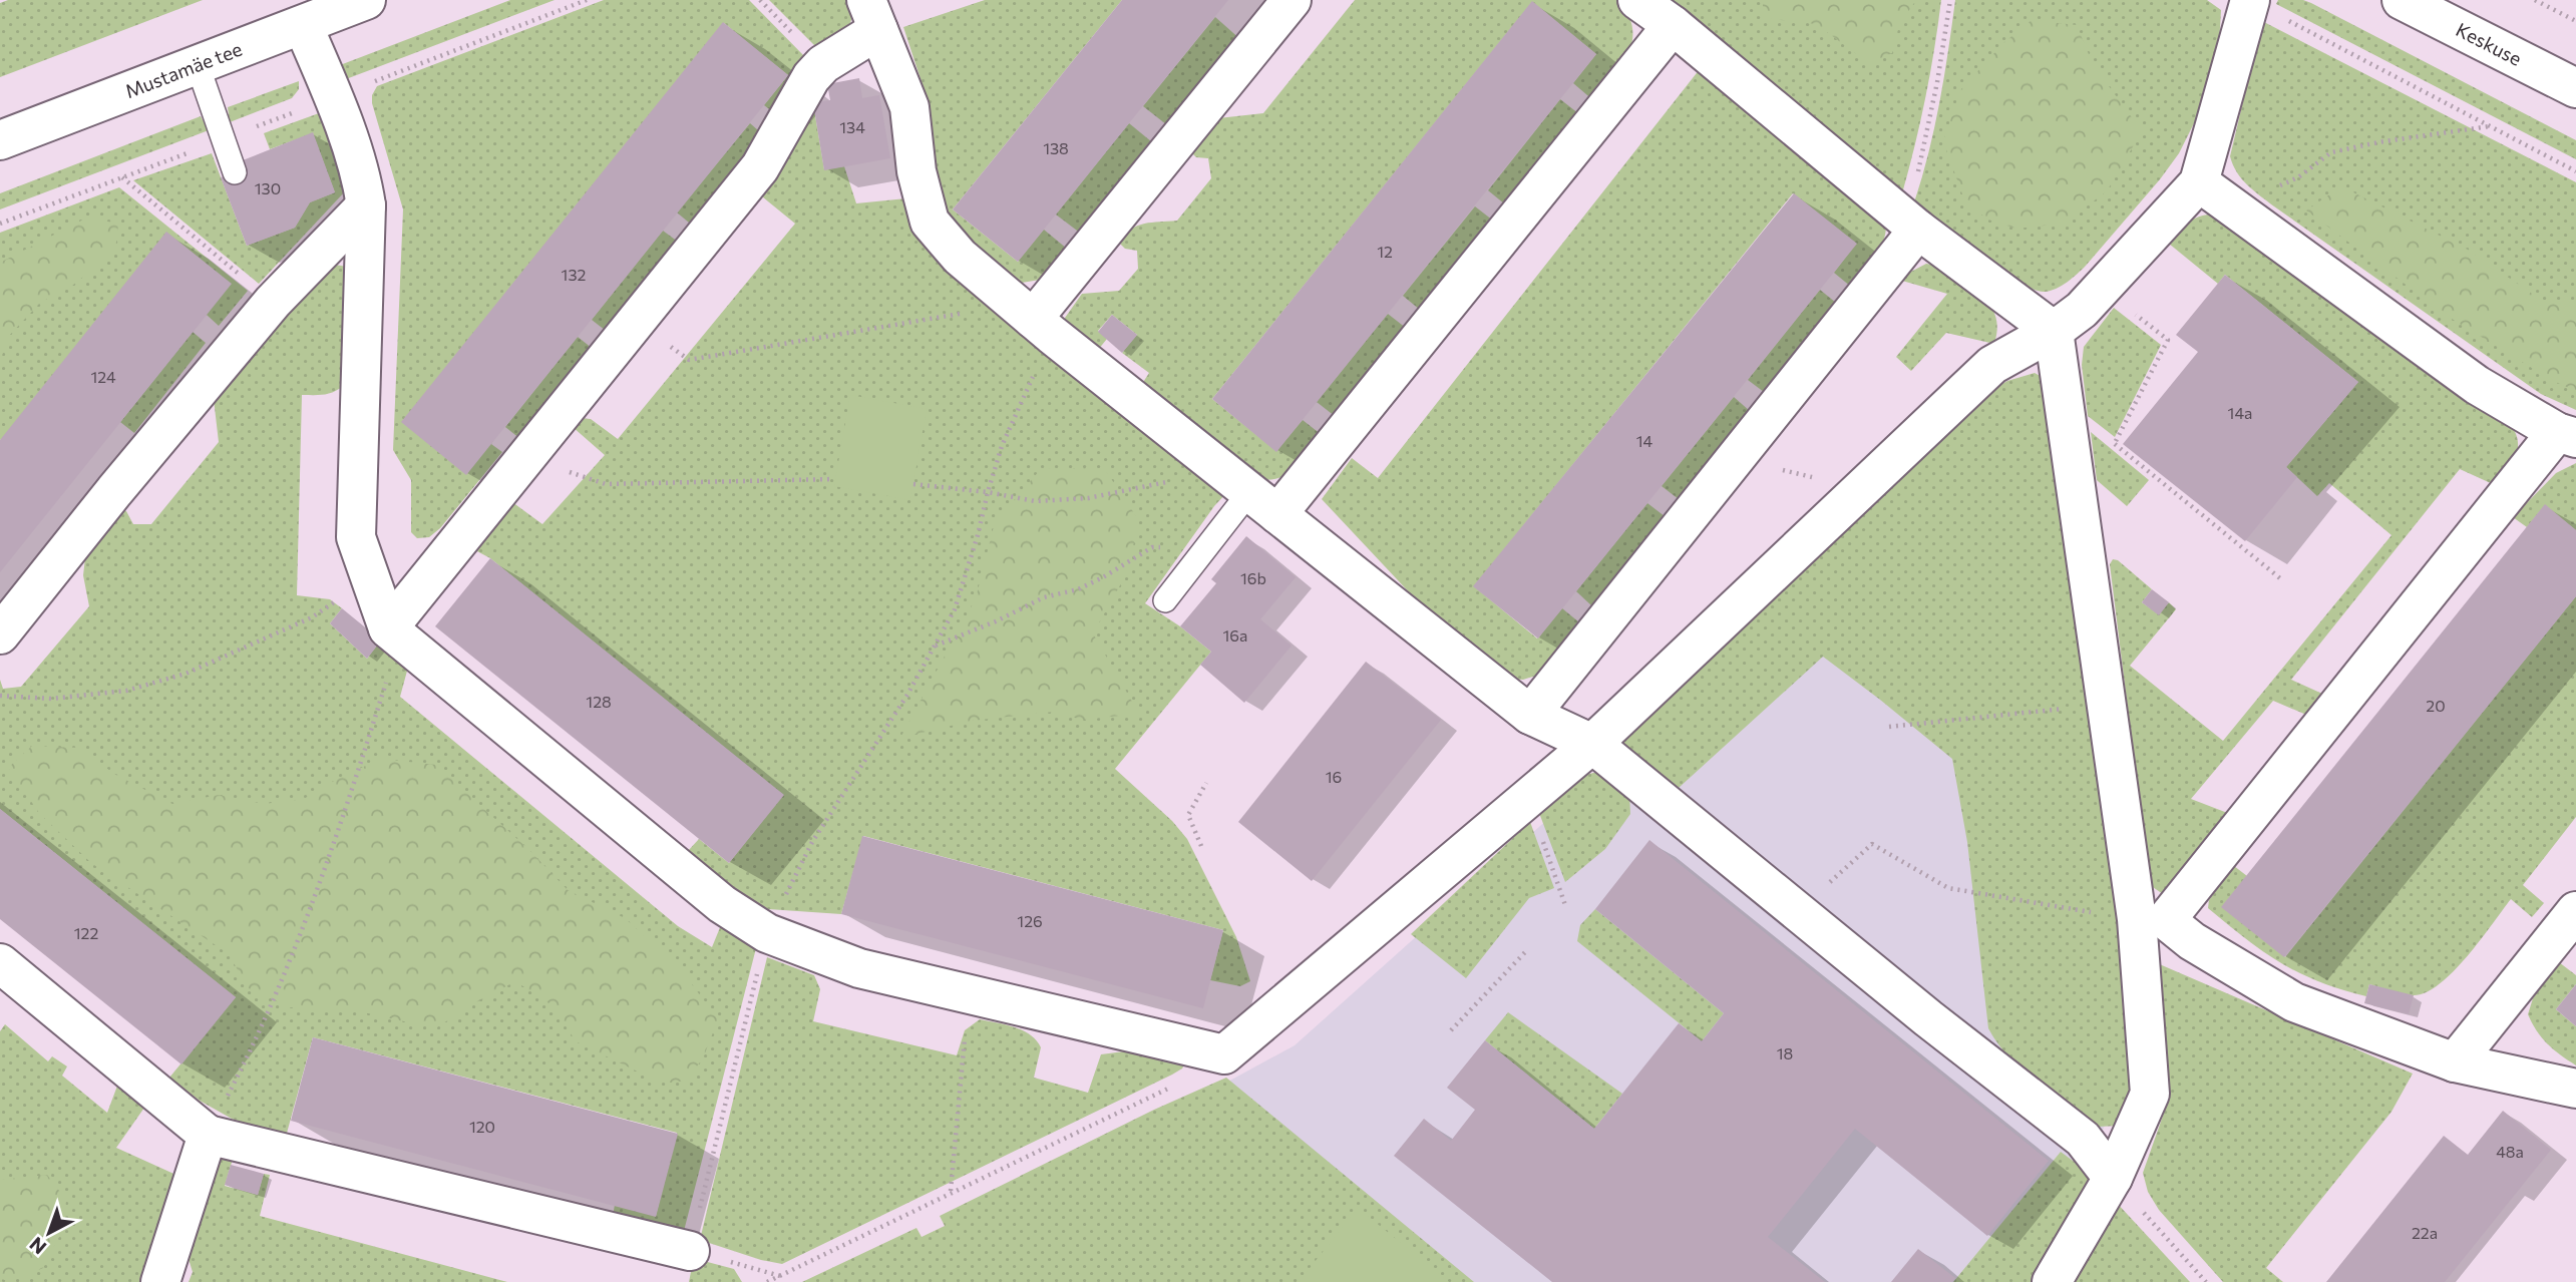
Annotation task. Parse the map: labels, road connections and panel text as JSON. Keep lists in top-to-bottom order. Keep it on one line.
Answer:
{"streets":{"street":["Keskuse","Mustamäe tee"]},"house_numbers":["134","138","130","12","132","124","14a","14","16b","16a","128","20","16","126","122","18","120","48a","22a"],"north":"bottom left"}
